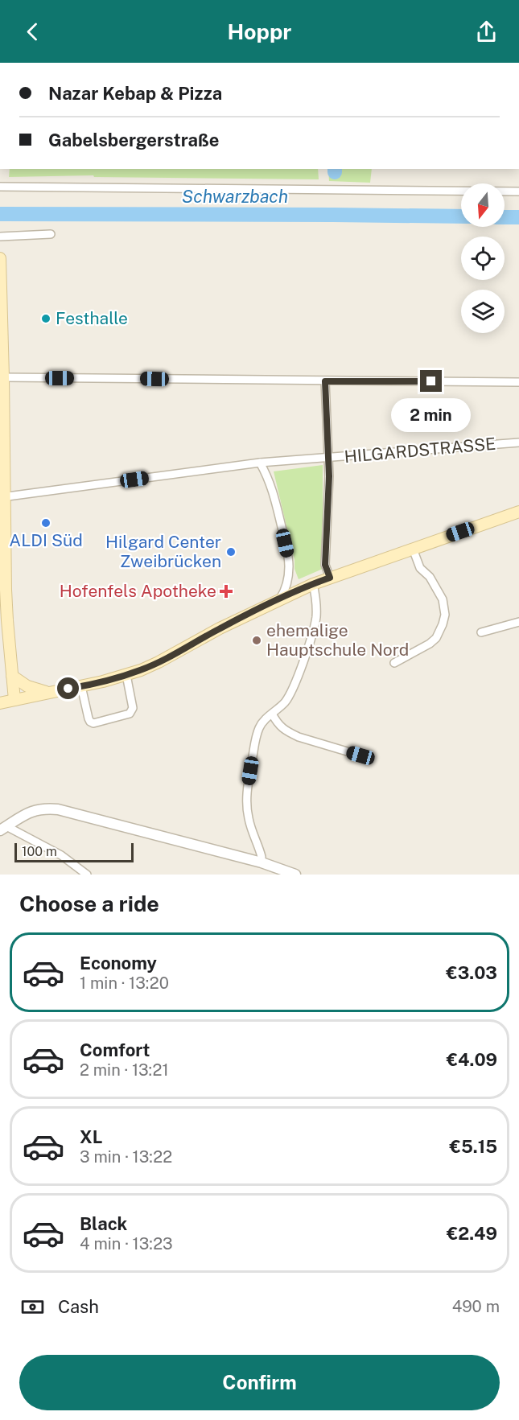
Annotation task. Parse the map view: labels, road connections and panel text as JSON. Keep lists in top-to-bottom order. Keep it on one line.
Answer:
{"streets":{"street":["HILGARDSTRASSE"]},"water":["Schwarzbach"],"places":{"other":["Festhalle","ALDI Süd","Hilgard Center Zweibrücken","ehemalige Hauptschule Nord"],"health":["Hofenfels Apotheke"]},"scale_bar":"100 m","north":"bottom","page":{"header":"Hoppr","banner":["Nazar Kebap & Pizza","Gabelsbergerstraße"],"bubble":"2 min","scale":"100 m","heading":"Choose a ride","list":[{"name":"Economy","note":"1 min · 13:20","value":"€3.03"},{"name":"Comfort","note":"2 min · 13:21","value":"€4.09"},{"name":"XL","note":"3 min · 13:22","value":"€5.15"},{"name":"Black","note":"4 min · 13:23","value":"€2.49"}],"pay":["Cash","490 m"],"buttons":"Confirm"}}
